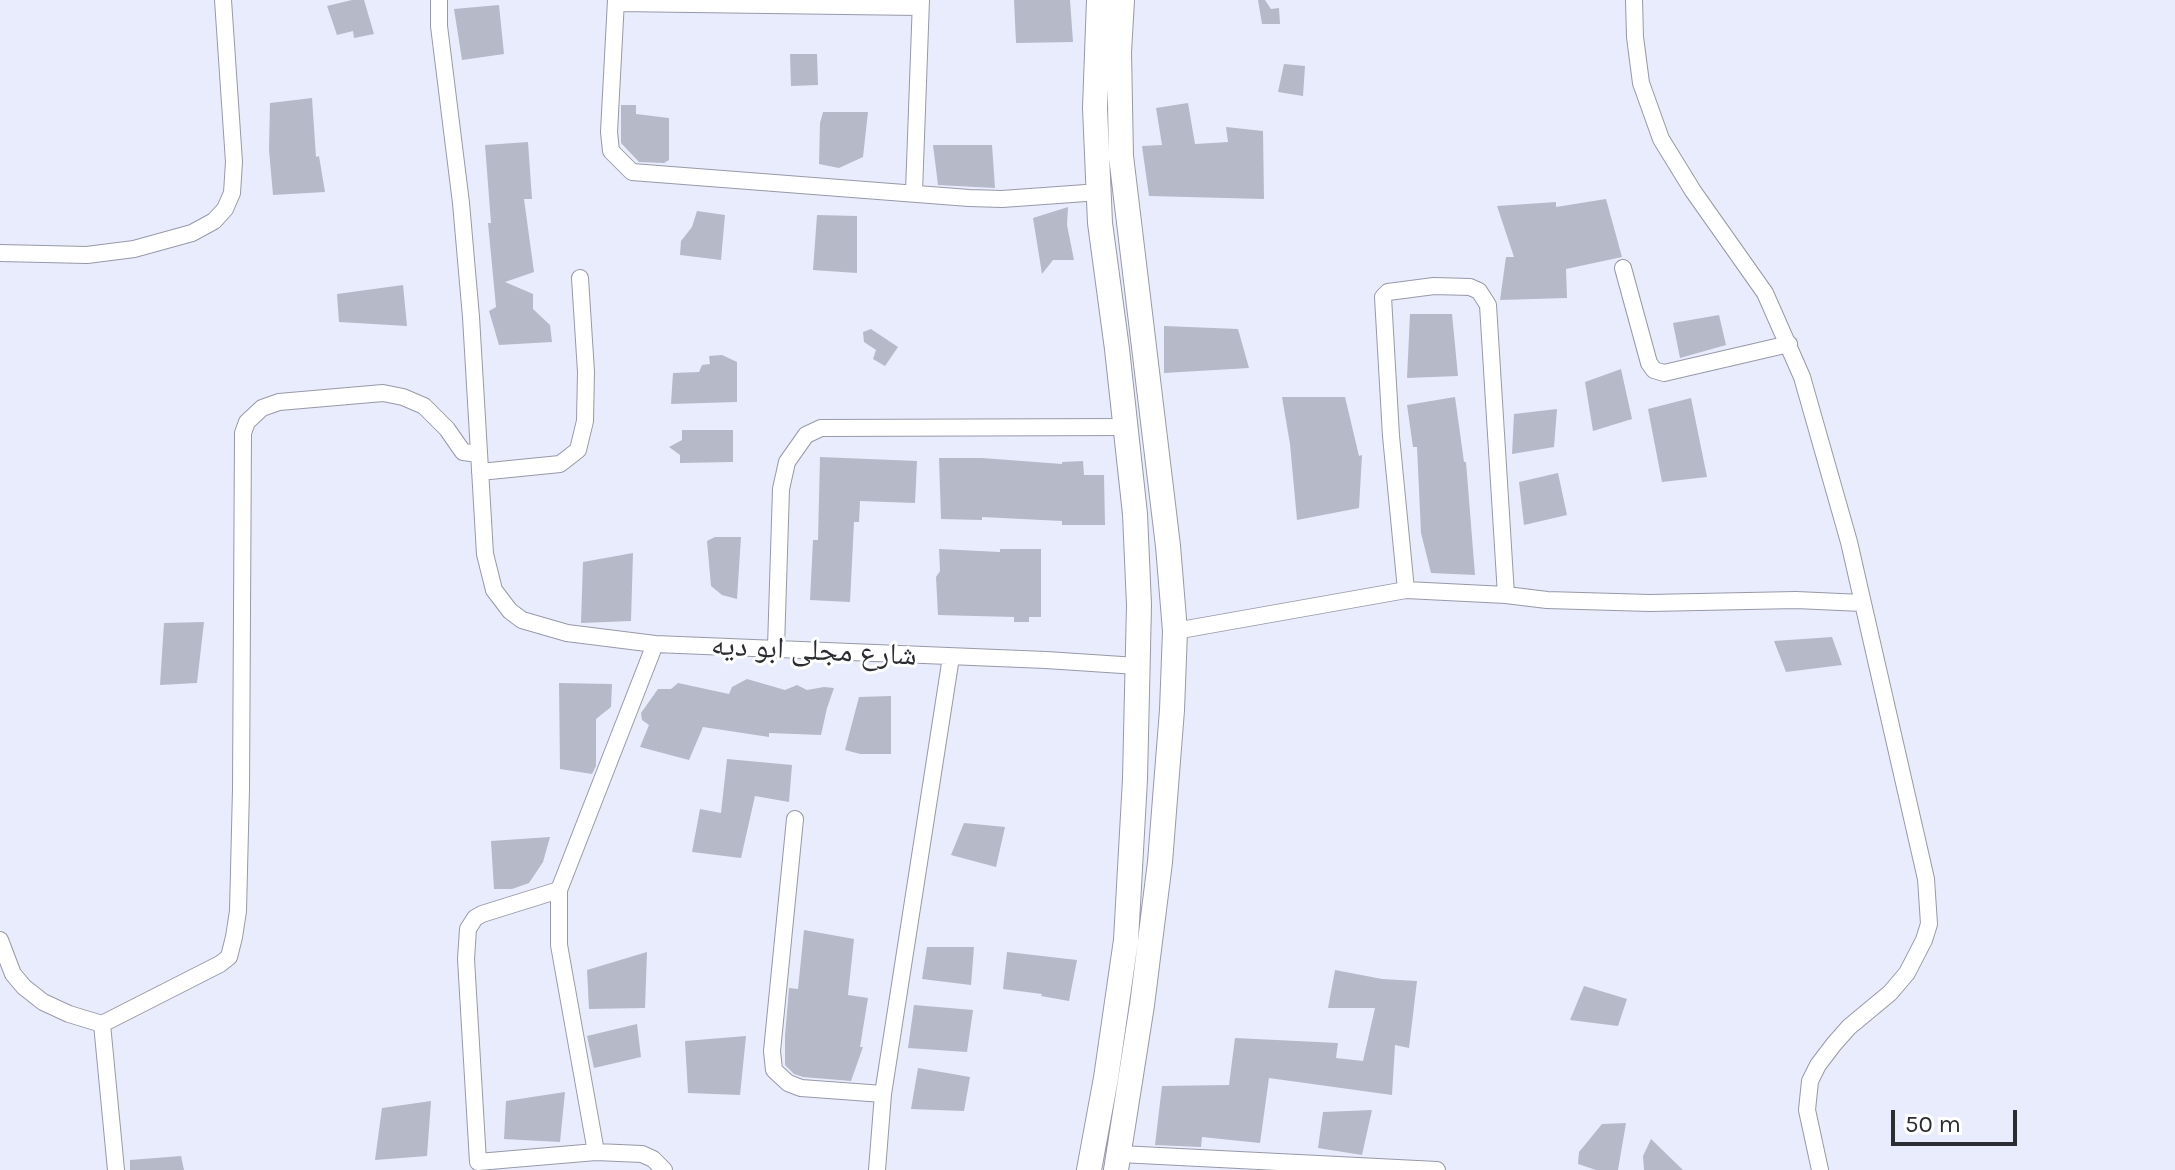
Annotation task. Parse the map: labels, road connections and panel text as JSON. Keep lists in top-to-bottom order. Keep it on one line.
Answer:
{"streets":{"street":["شارع مجلى ابو ديه"]},"scale_bar":"50 m"}
